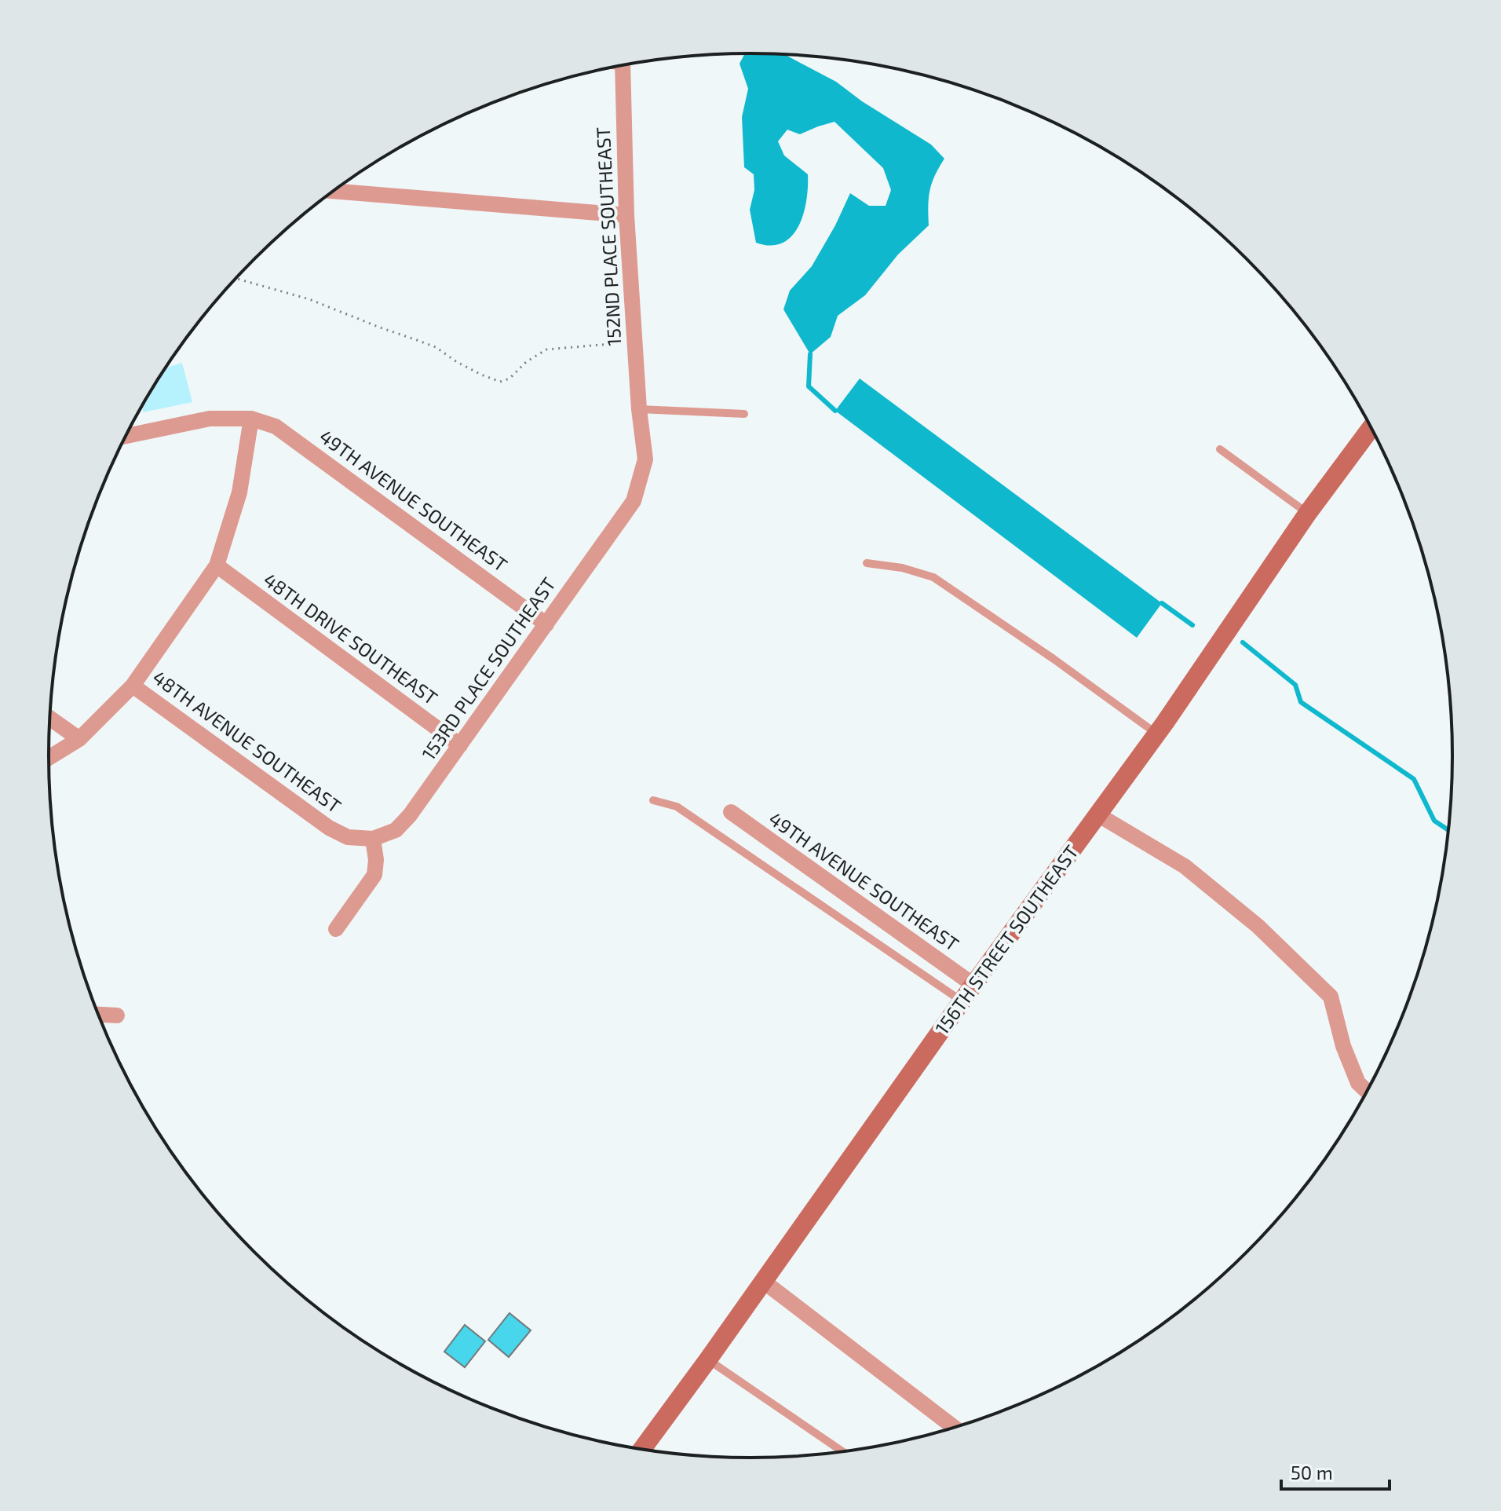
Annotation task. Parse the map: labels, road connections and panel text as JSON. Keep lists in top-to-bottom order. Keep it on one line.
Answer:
{"streets":{"street":["152ND PLACE SOUTHEAST","49TH AVENUE SOUTHEAST","48TH DRIVE SOUTHEAST","153RD PLACE SOUTHEAST","48TH AVENUE SOUTHEAST","156TH STREET SOUTHEAST"]},"crossings":[["152ND PLACE SOUTHEAST","153RD PLACE SOUTHEAST"],["49TH AVENUE SOUTHEAST","153RD PLACE SOUTHEAST"],["49TH AVENUE SOUTHEAST","156TH STREET SOUTHEAST"],["48TH DRIVE SOUTHEAST","153RD PLACE SOUTHEAST"],["153RD PLACE SOUTHEAST","48TH AVENUE SOUTHEAST"]],"scale_bar":"50 m"}
